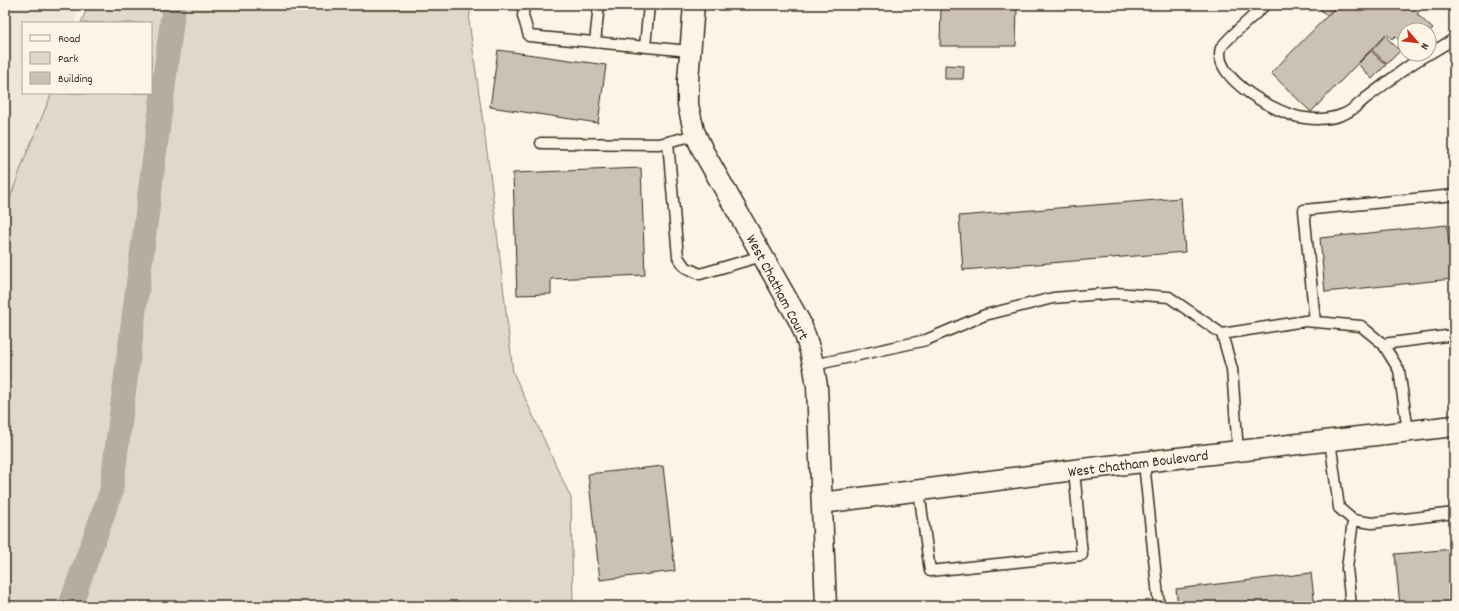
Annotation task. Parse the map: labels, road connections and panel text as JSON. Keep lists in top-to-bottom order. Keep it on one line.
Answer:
{"streets":{"street":["West Chatham Court","West Chatham Boulevard"]},"crossings":[["West Chatham Court","West Chatham Boulevard"]],"legend":["Road","Park","Building"],"north":"bottom right"}
